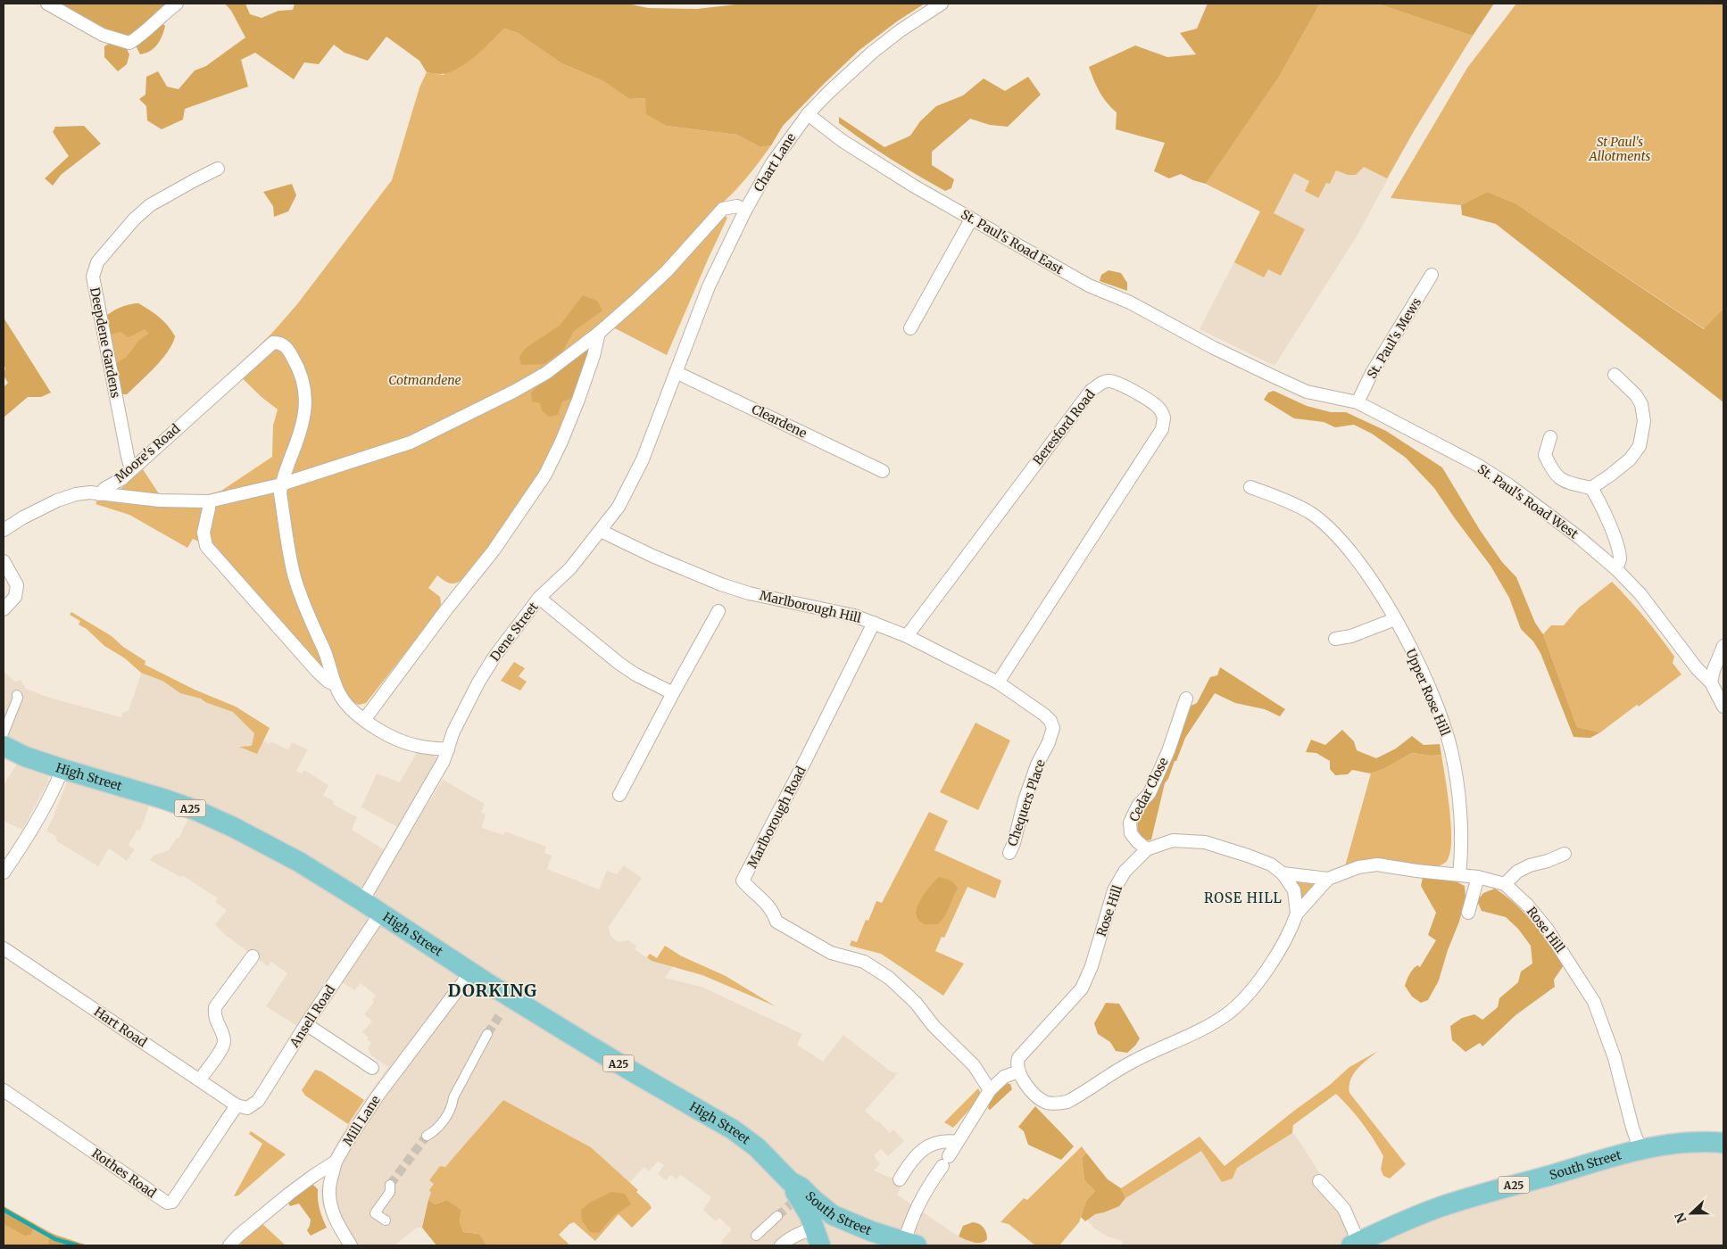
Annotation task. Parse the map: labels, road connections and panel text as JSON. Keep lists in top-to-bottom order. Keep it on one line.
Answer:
{"streets":{"main road":["High Street","A25","South Street"],"street":["Chart Lane","St. Paul's Road East","St. Paul's Mews","Deepdene Gardens","Cleardene","Beresford Road","Moore's Road","St. Paul's Road West","Marlborough Hill","Dene Street","Upper Rose Hill","Cedar Close","Chequers Place","Marlborough Road","Rose Hill","Ansell Road","Hart Road","Mill Lane","Rothes Road"]},"crossings":[["Chart Lane","St. Paul's Road East"],["Chart Lane","Cleardene"],["Chart Lane","Dene Street"],["St. Paul's Road East","St. Paul's Road West"],["St. Paul's Mews","St. Paul's Road West"],["Deepdene Gardens","Moore's Road"],["Cleardene","Dene Street"],["Beresford Road","Marlborough Hill"],["Marlborough Hill","Dene Street"],["Marlborough Hill","Chequers Place"],["Marlborough Hill","Marlborough Road"],["Dene Street","High Street"],["Upper Rose Hill","Rose Hill"],["High Street","A25"],["High Street","Ansell Road"],["High Street","Mill Lane"],["High Street","South Street"],["Cedar Close","Rose Hill"],["A25","South Street"],["Rose Hill","South Street"],["Ansell Road","Hart Road"],["Ansell Road","Rothes Road"],["Hart Road","Rothes Road"]],"districts":["ROSE HILL","DORKING"],"parks":["St Paul's Allotments","Cotmandene"],"north":"left"}
